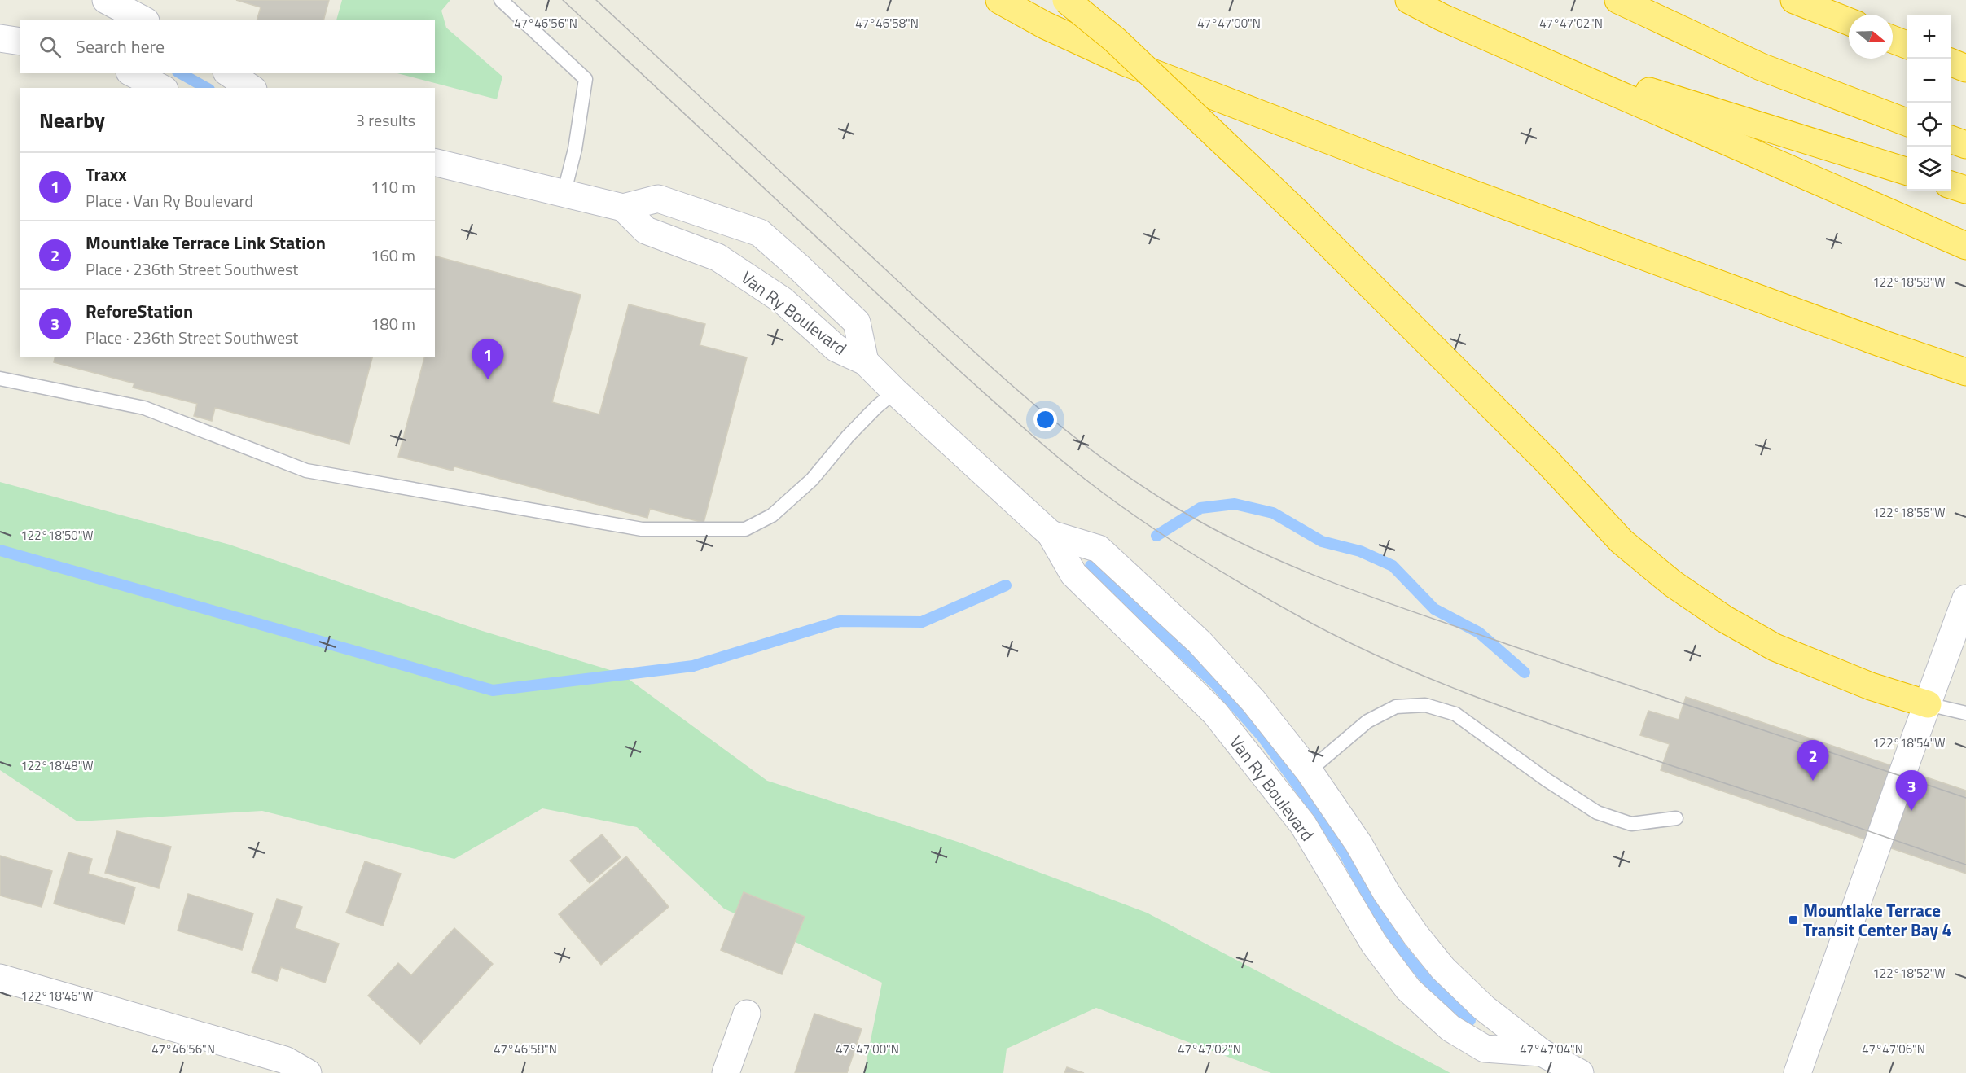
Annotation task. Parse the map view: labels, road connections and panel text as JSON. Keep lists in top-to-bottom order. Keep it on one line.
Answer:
{"streets":{"street":["Van Ry Boulevard"]},"places":{"transit":["Mountlake Terrace Transit Center Bay 4"]},"north":"right","page":{"map_buttons":["+","−"],"search":"Search here","heading":["Nearby","3 results"],"list":[{"mark":"1","name":"Traxx","note":"Place · Van Ry Boulevard","value":"110 m"},{"mark":"2","name":"Mountlake Terrace Link Station","note":"Place · 236th Street Southwest","value":"160 m"},{"mark":"3","name":"ReforeStation","note":"Place · 236th Street Southwest","value":"180 m"}],"pins":["1","2","3"]},"coordinates":["47°46'56\"N","47°46'58\"N","47°47'00\"N","47°47'02\"N","122°18'58\"W","122°18'56\"W","122°18'50\"W","122°18'54\"W","122°18'48\"W","122°18'52\"W","122°18'46\"W","47°47'04\"N","47°47'06\"N"]}
